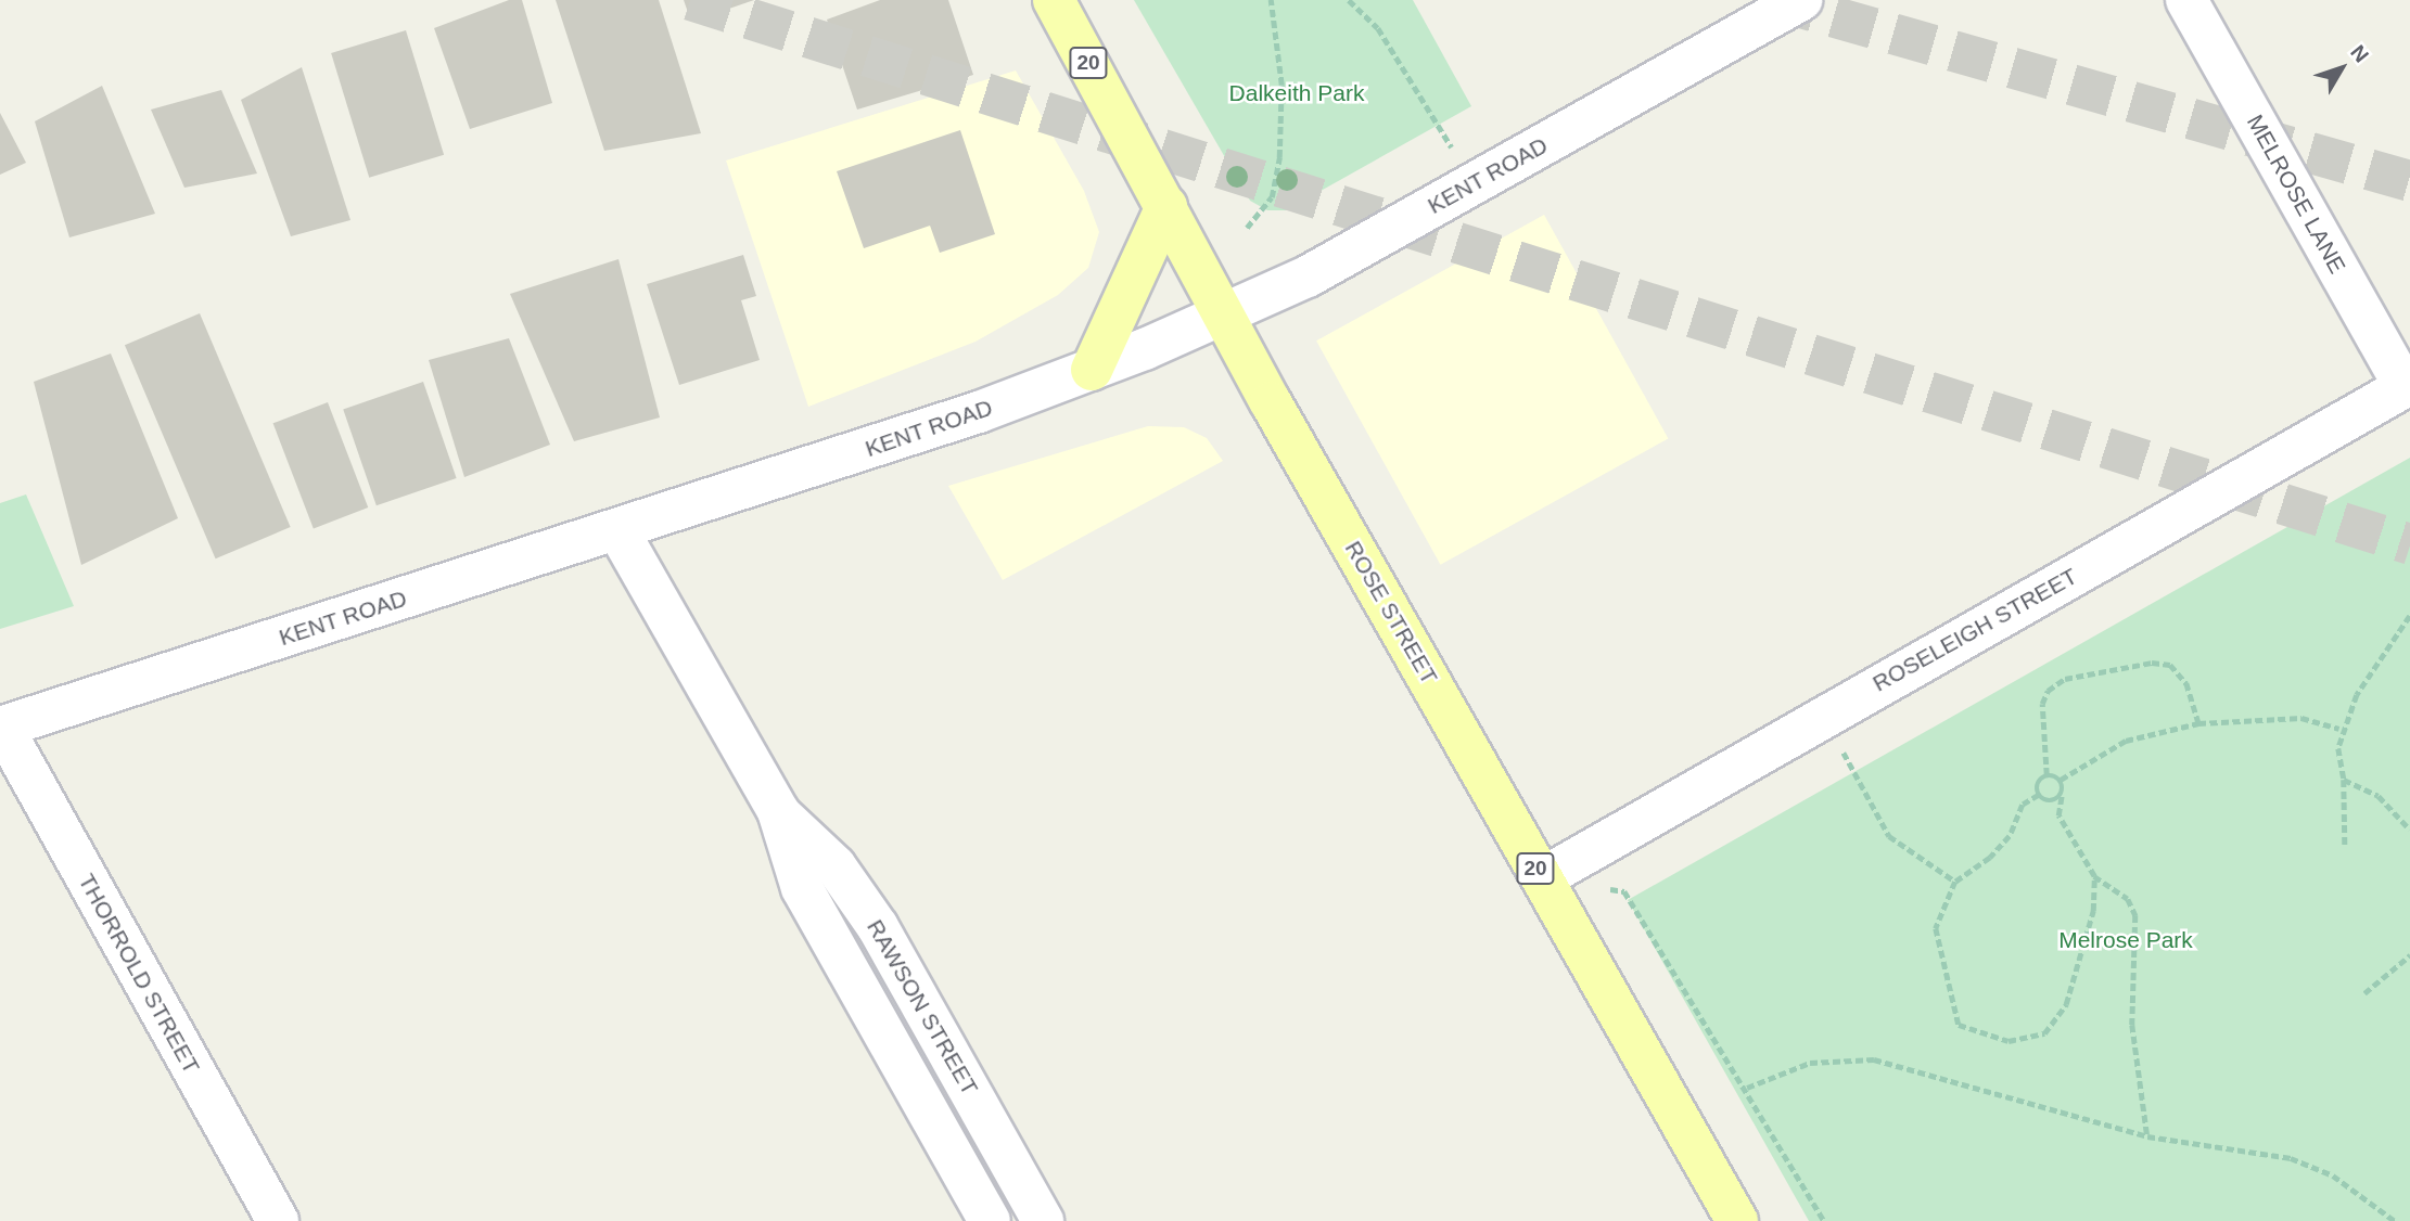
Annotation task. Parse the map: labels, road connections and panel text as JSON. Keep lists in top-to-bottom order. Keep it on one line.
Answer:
{"streets":{"main road":["20","ROSE STREET"],"street":["KENT ROAD","MELROSE LANE","ROSELEIGH STREET","THORROLD STREET","RAWSON STREET"]},"crossings":[["KENT ROAD","ROSE STREET"],["KENT ROAD","THORROLD STREET"],["KENT ROAD","RAWSON STREET"],["MELROSE LANE","ROSELEIGH STREET"],["ROSE STREET","ROSELEIGH STREET"]],"parks":["Dalkeith Park","Melrose Park"],"north":"top right"}
